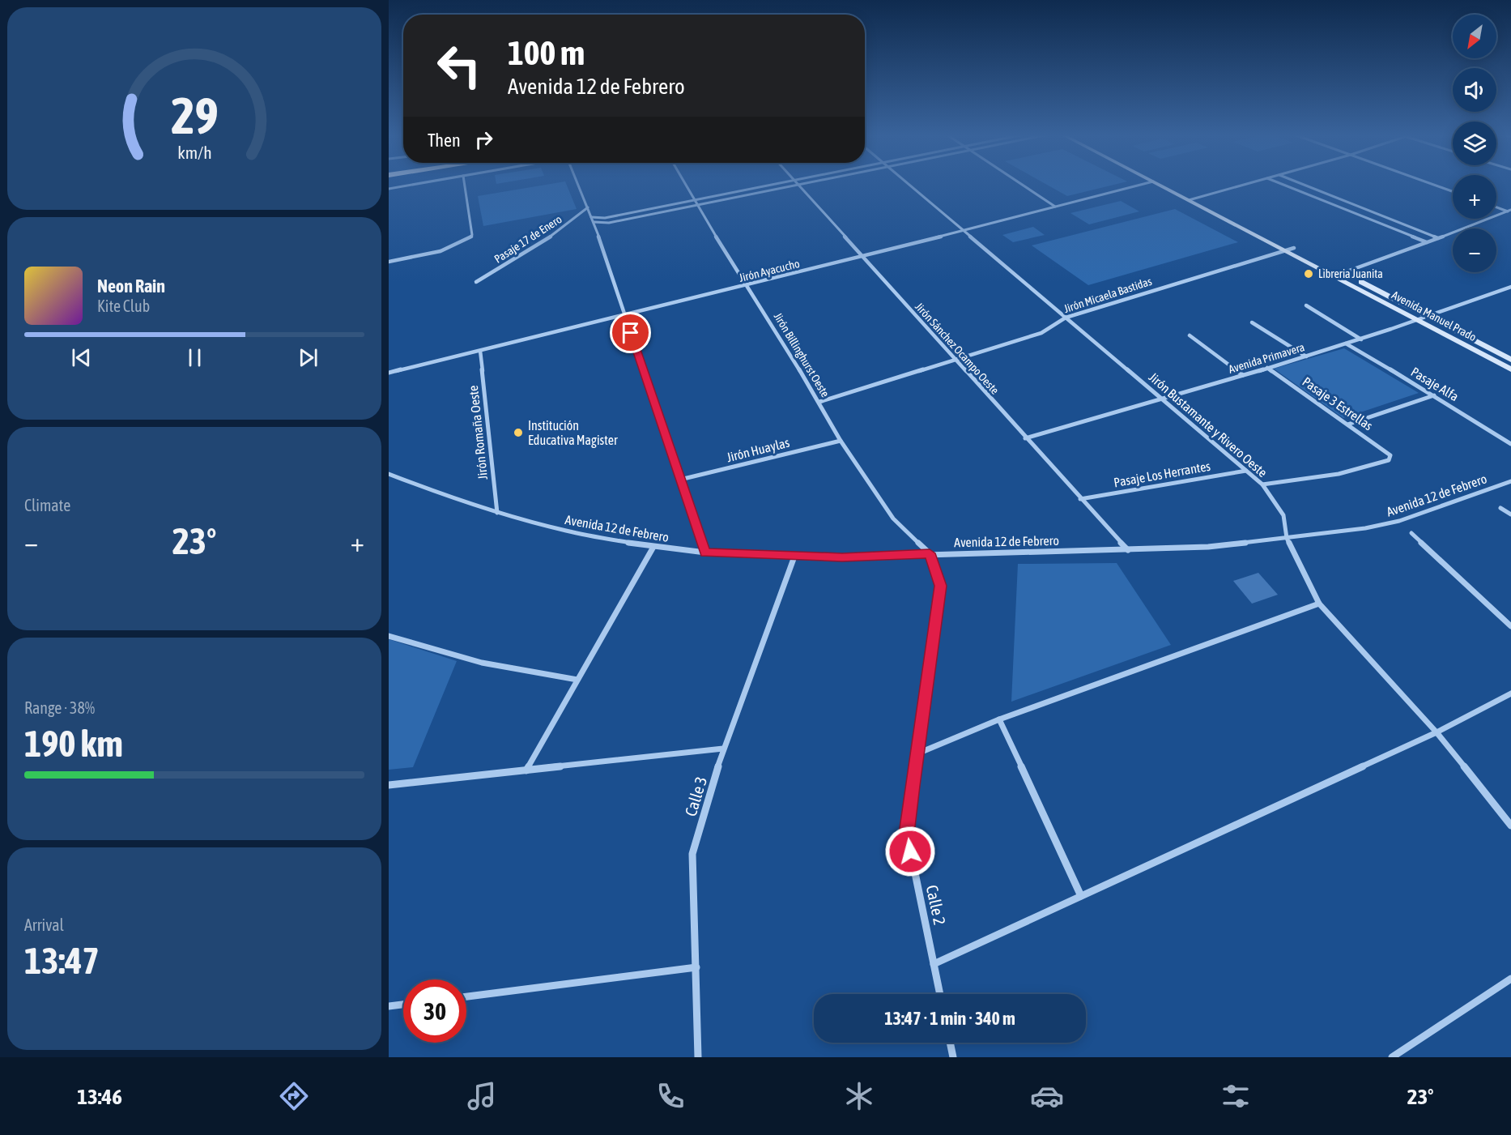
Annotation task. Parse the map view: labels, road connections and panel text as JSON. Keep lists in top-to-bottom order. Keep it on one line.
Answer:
{"streets":{"main road":["Avenida Manuel Prado"],"street":["Pasaje 17 de Enero","Jirón Ayacucho","Jirón Micaela Bastidas","Jirón Sánchez Ocampo Oeste","Jirón Billinghurst Oeste","Avenida Primavera","Pasaje Alfa","Pasaje 3 Estrellas","Jirón Bustamante y Rivero Oeste","Jirón Romaña Oeste","Jirón Huaylas","Pasaje Los Herrantes","Avenida 12 de Febrero","Calle 3","Calle 2"]},"crossings":[["Jirón Ayacucho","Jirón Sánchez Ocampo Oeste"],["Jirón Ayacucho","Jirón Billinghurst Oeste"],["Jirón Ayacucho","Jirón Bustamante y Rivero Oeste"],["Jirón Ayacucho","Jirón Romaña Oeste"],["Jirón Micaela Bastidas","Avenida Manuel Prado"],["Jirón Micaela Bastidas","Jirón Sánchez Ocampo Oeste"],["Jirón Micaela Bastidas","Jirón Billinghurst Oeste"],["Jirón Micaela Bastidas","Jirón Bustamante y Rivero Oeste"],["Avenida Manuel Prado","Avenida Primavera"],["Jirón Sánchez Ocampo Oeste","Avenida Primavera"],["Jirón Sánchez Ocampo Oeste","Pasaje Los Herrantes"],["Jirón Sánchez Ocampo Oeste","Avenida 12 de Febrero"],["Jirón Billinghurst Oeste","Jirón Huaylas"],["Jirón Billinghurst Oeste","Avenida 12 de Febrero"],["Jirón Billinghurst Oeste","Calle 2"],["Avenida Primavera","Pasaje Alfa"],["Avenida Primavera","Pasaje 3 Estrellas"],["Avenida Primavera","Jirón Bustamante y Rivero Oeste"],["Pasaje 3 Estrellas","Jirón Bustamante y Rivero Oeste"],["Jirón Bustamante y Rivero Oeste","Pasaje Los Herrantes"],["Jirón Bustamante y Rivero Oeste","Avenida 12 de Febrero"],["Jirón Romaña Oeste","Avenida 12 de Febrero"],["Avenida 12 de Febrero","Calle 3"],["Avenida 12 de Febrero","Calle 2"]],"places":["Libreria Juanita","Institución Educativa Magister"],"north":"bottom left","page":{"map_buttons":["+","−"],"turn":["100 m","Avenida 12 de Febrero"],"then":"Then","song":["Neon Rain","Kite Club"],"tile":["Climate",["Range · 38%","190 km"],["Arrival","13:47"]],"heat":["−","23°","+"],"limit":"30","trip":"13:47 · 1 min · 340 m","tabs":["13:46","23°"],"gauge":["29","km/h"]}}
